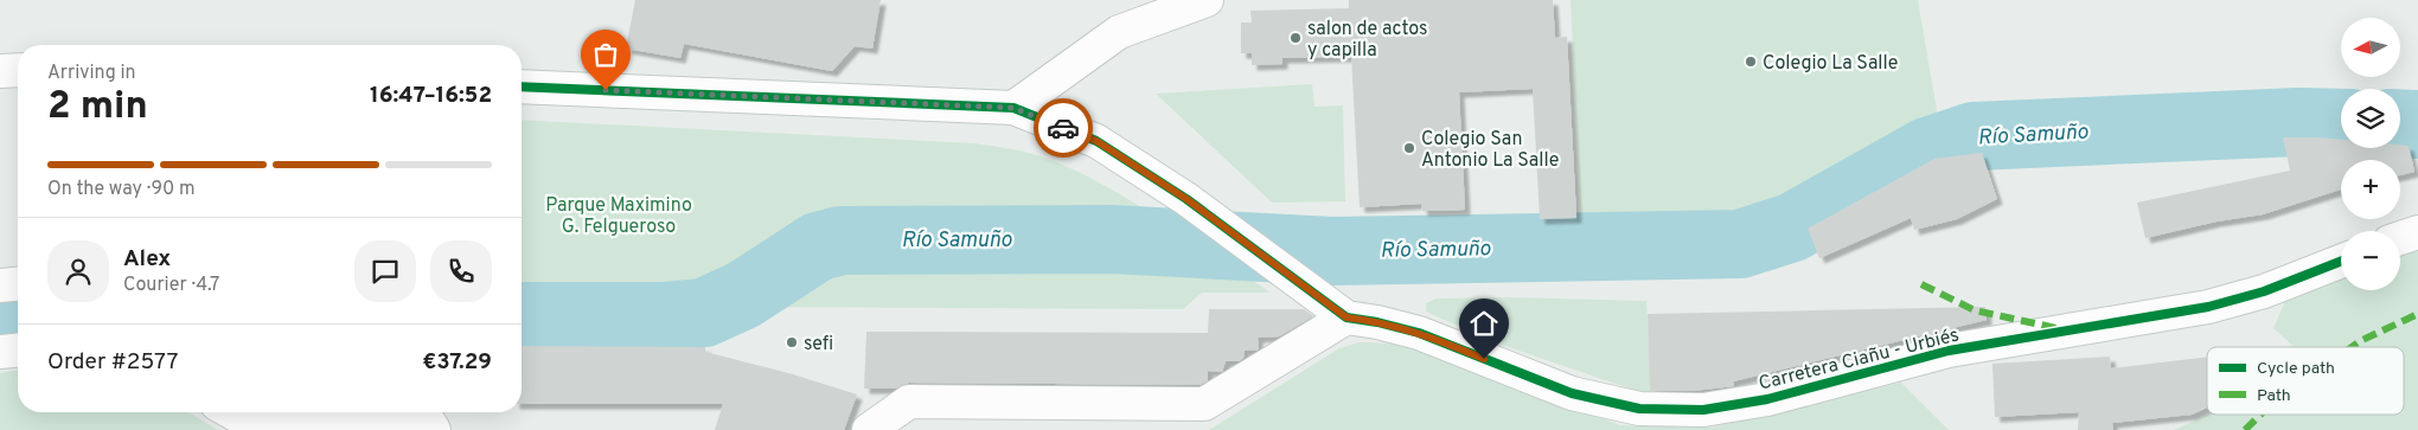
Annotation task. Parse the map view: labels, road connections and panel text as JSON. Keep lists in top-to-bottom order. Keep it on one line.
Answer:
{"streets":{"street":["Carretera Ciañu - Urbiés"]},"water":["Río Samuño"],"parks":["Parque Maximino G. Felgueroso"],"places":["salon de actos y capilla","Colegio La Salle","Colegio San Antonio La Salle","sefi"],"legend":["Cycle path","Path"],"north":"left","page":{"map_buttons":["+","−"],"heading":["2 min","Arriving in","16:47–16:52"],"panel":["Alex","Courier · 4.7","Order #2577","€37.29"],"bar":"On the way · 90 m"}}
